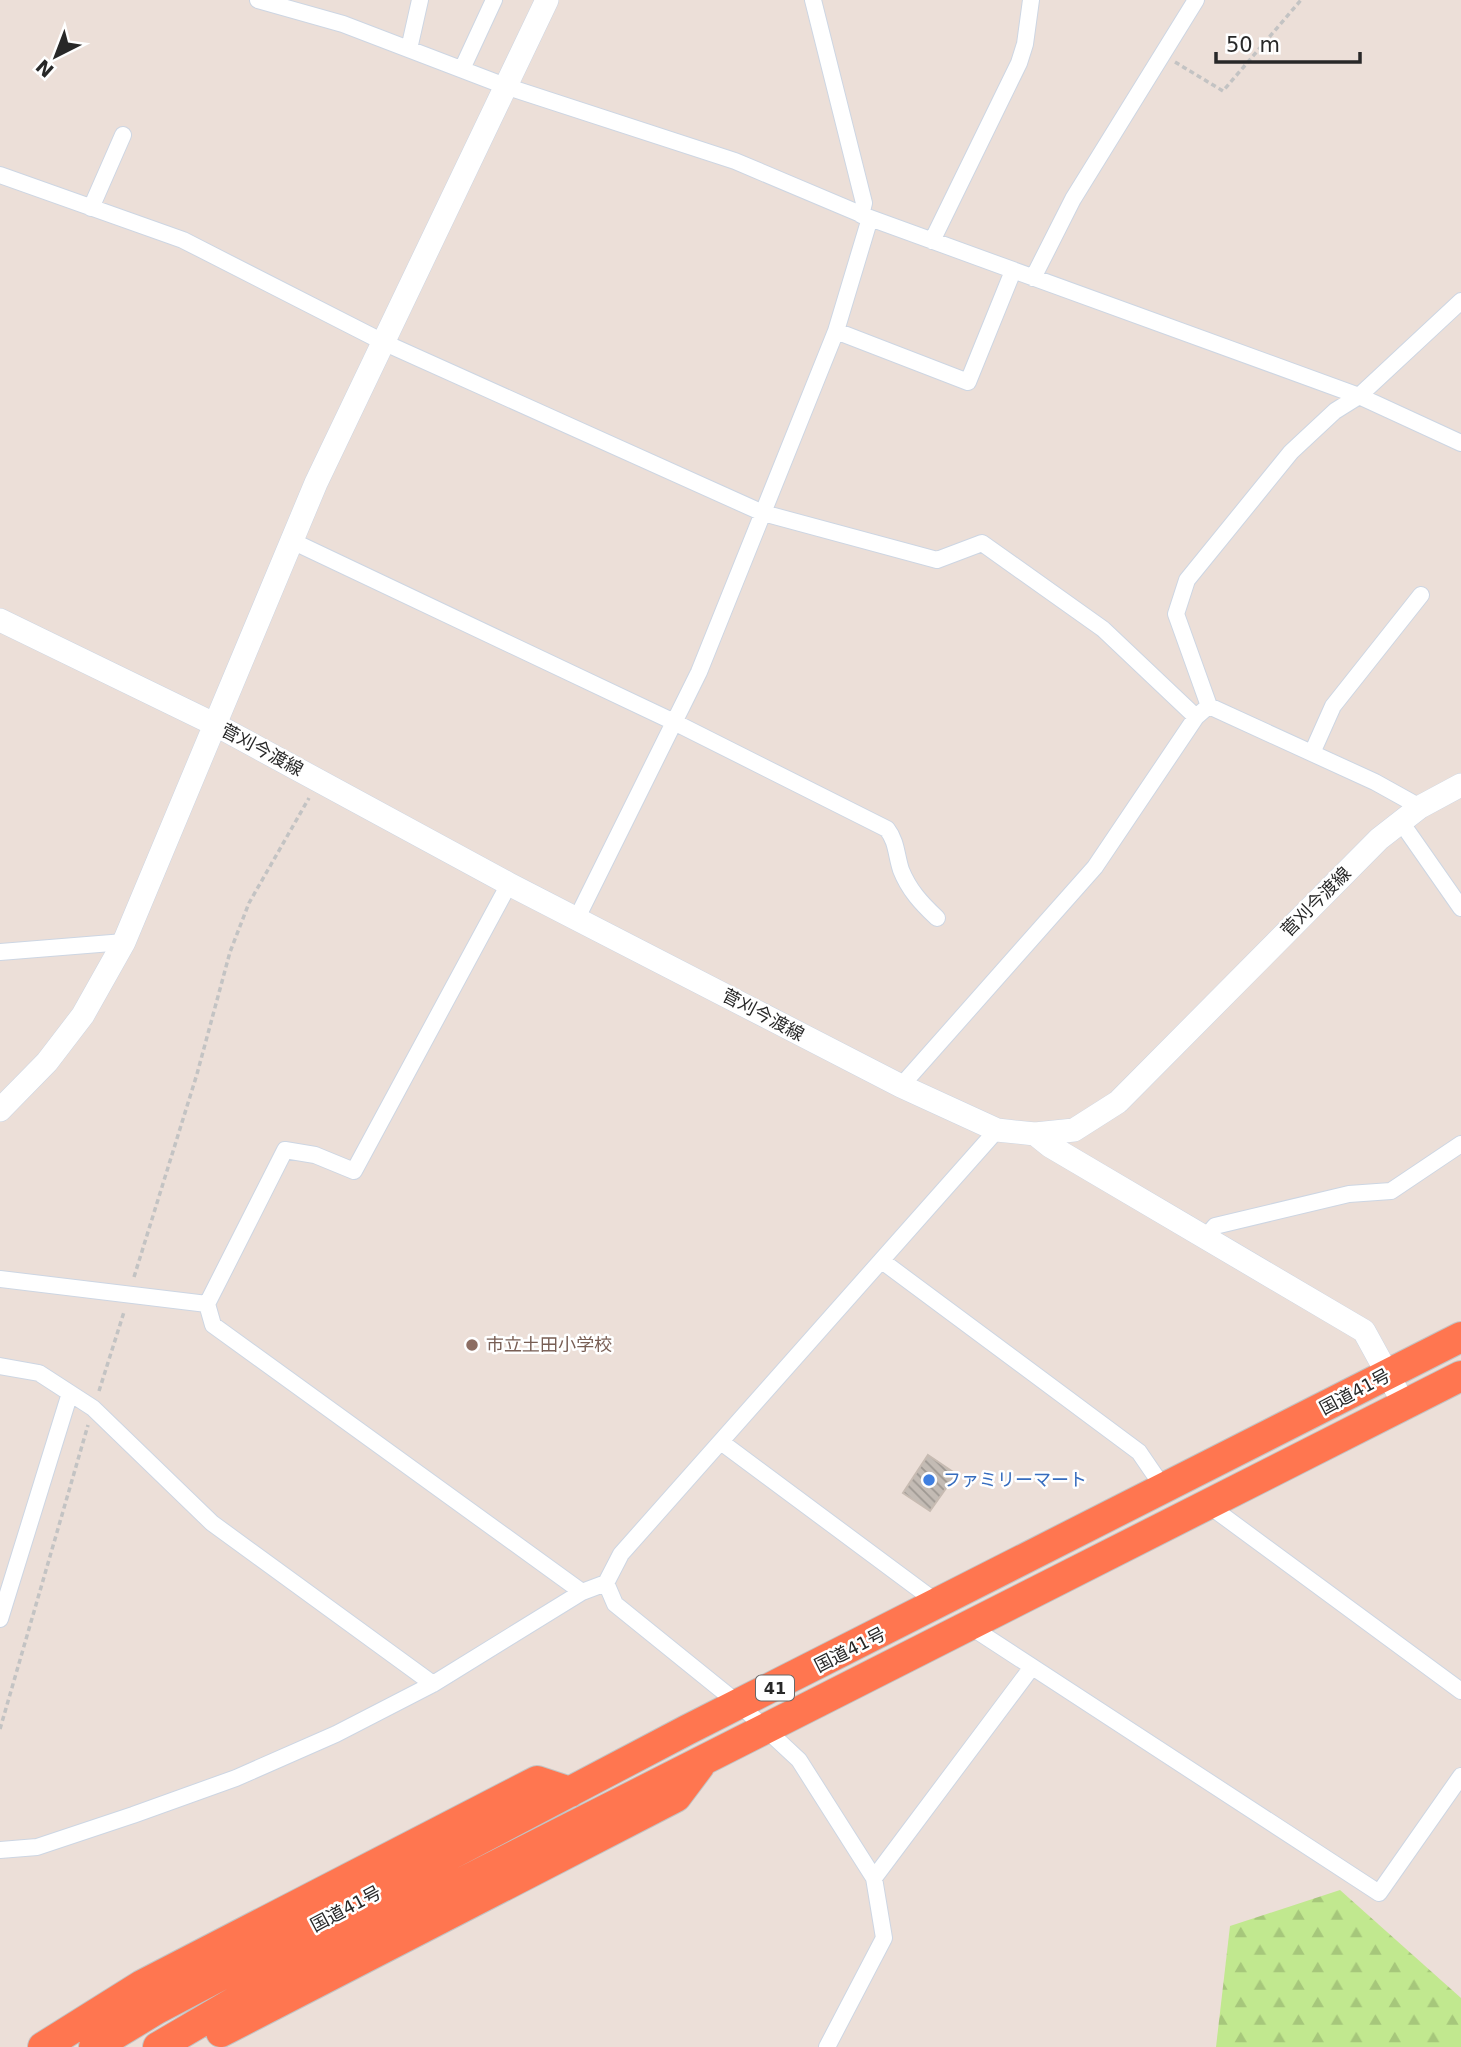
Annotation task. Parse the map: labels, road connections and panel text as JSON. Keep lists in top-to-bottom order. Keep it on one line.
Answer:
{"streets":{"highway":["国道41号","41"],"main road":["菅刈今渡線"]},"places":["市立土田小学校","ファミリーマート"],"scale_bar":"50 m","north":"bottom left"}
